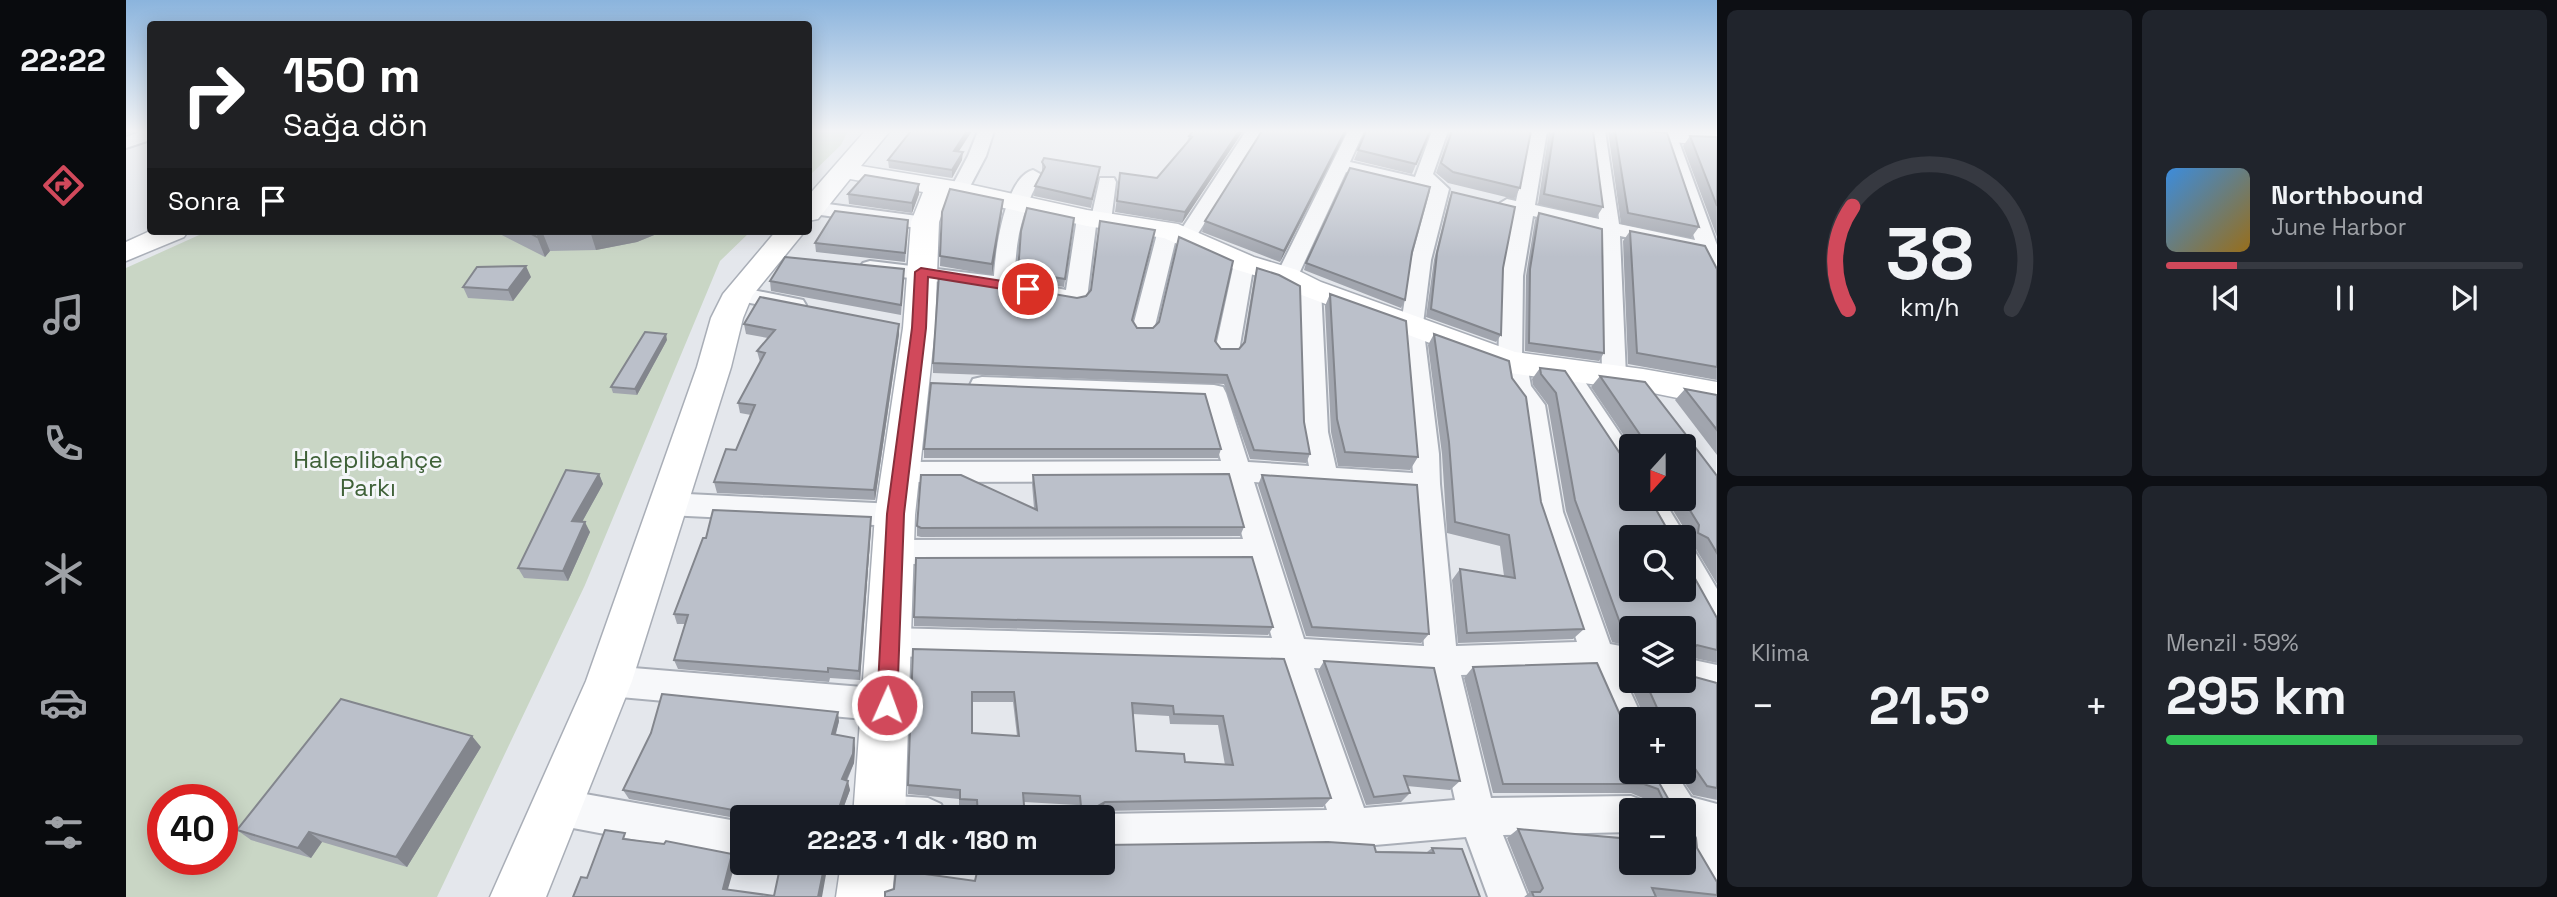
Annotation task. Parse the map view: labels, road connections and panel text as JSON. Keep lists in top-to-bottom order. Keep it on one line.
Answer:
{"parks":["Haleplibahçe Parkı"],"north":"bottom","page":{"tabs":"22:22","turn":["150 m","Sağa dön"],"then":"Sonra","song":["Northbound","June Harbor"],"map_buttons":["+","−"],"tile":["Klima",["Menzil · 59%","295 km"]],"heat":["−","21.5°","+"],"limit":"40","trip":"22:23 · 1 dk · 180 m","gauge":["38","km/h"]}}
